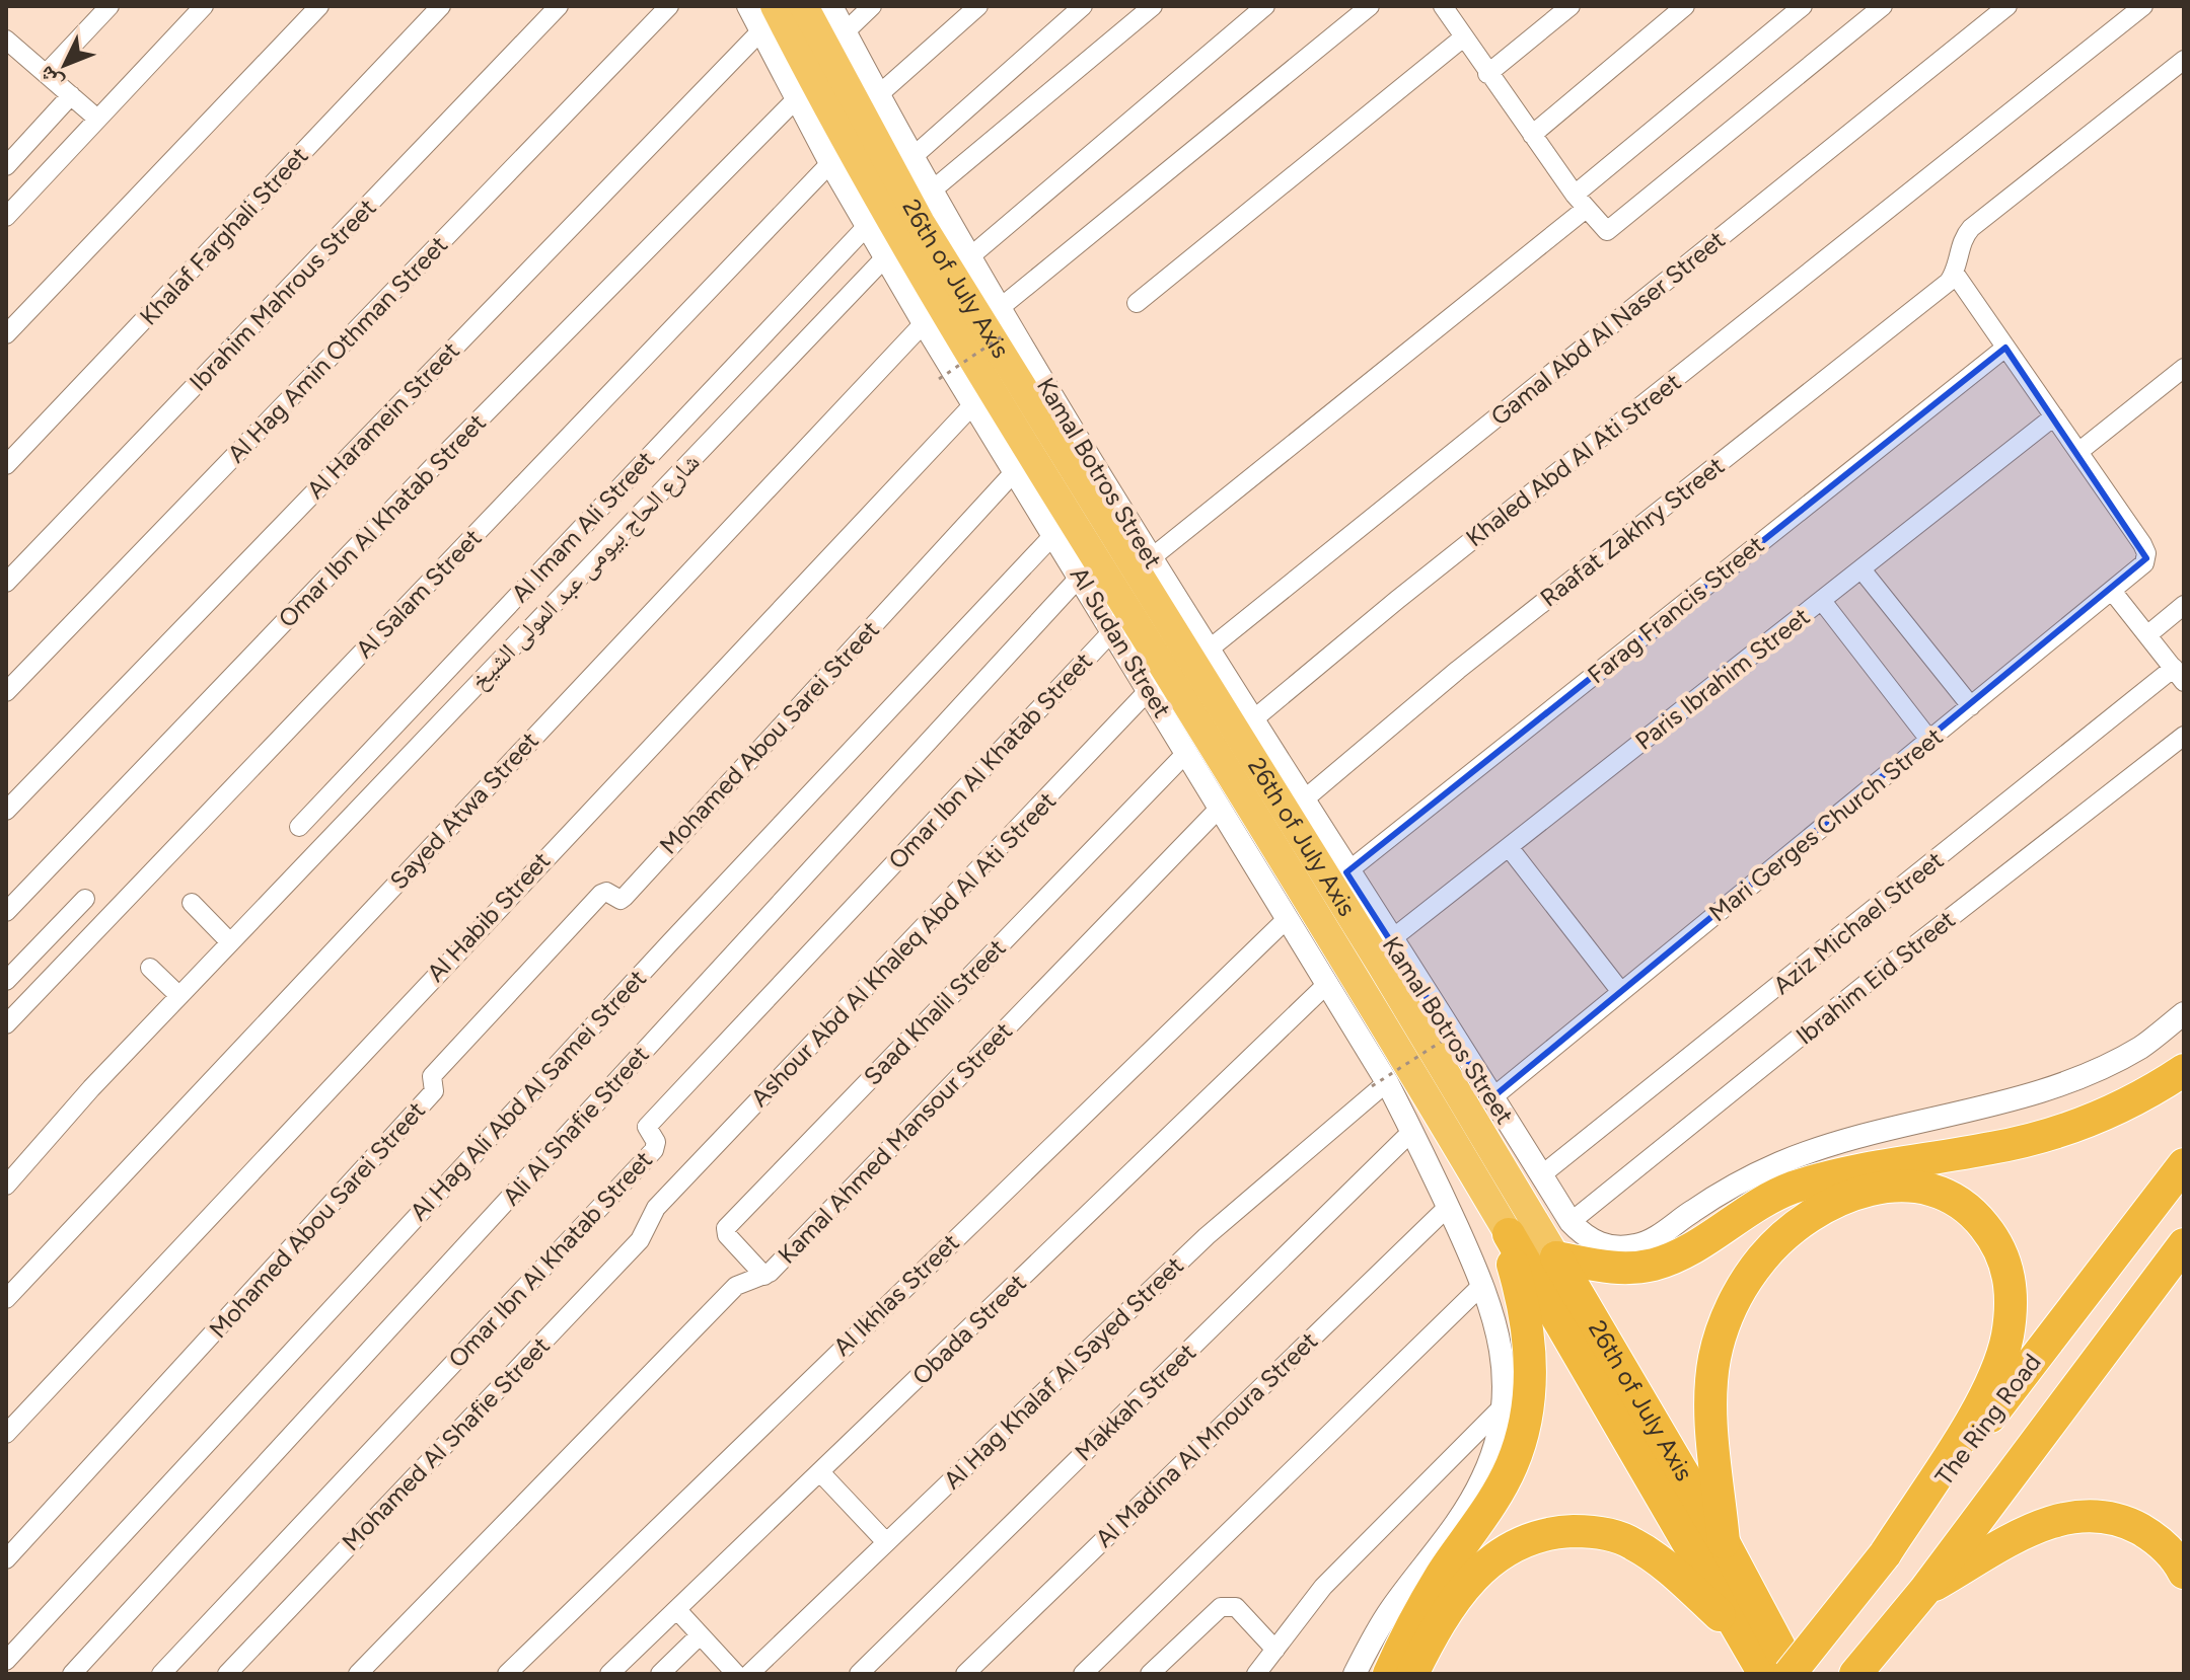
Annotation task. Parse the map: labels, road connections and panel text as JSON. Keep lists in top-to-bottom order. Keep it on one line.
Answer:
{"streets":{"highway":["26th of July Axis","The Ring Road"],"street":["Khalaf Farghali Street","Ibrahim Mahrous Street","Gamal Abd Al Naser Street","Al Hag Amin Othman Street","Al Haramein Street","Khaled Abd Al Ati Street","Kamal Botros Street","Omar Ibn Al Khatab Street","Al Imam Ali Street","Raafat Zakhry Street","شارع الحاج بيومى عبد المولى الشيخ","Al Salam Street","Farag Francis Street","Al Sudan Street","Paris Ibrahim Street","Mohamed Abou Sarei Street","Sayed Atwa Street","Mari Gerges Church Street","Al Habib Street","Aziz Michael Street","Ashour Abd Al Khaleq Abd Al Ati Street","Ibrahim Eid Street","Saad Khalil Street","Al Hag Ali Abd Al Samei Street","Ali Al Shafie Street","Kamal Ahmed Mansour Street","Al Ikhlas Street","Obada Street","Al Hag Khalaf Al Sayed Street","Makkah Street","Al Madina Al Mnoura Street","Mohamed Al Shafie Street"]},"crossings":[["26th of July Axis","Al Haramein Street"],["26th of July Axis","Al Sudan Street"],["26th of July Axis","The Ring Road"],["Gamal Abd Al Naser Street","Kamal Botros Street"],["Al Haramein Street","Al Sudan Street"],["Khaled Abd Al Ati Street","Kamal Botros Street"],["Kamal Botros Street","Raafat Zakhry Street"],["Kamal Botros Street","Farag Francis Street"],["Kamal Botros Street","Paris Ibrahim Street"],["Kamal Botros Street","Mari Gerges Church Street"],["Kamal Botros Street","Aziz Michael Street"],["Kamal Botros Street","Ibrahim Eid Street"],["Omar Ibn Al Khatab Street","Al Sudan Street"],["Al Imam Ali Street","Al Sudan Street"],["شارع الحاج بيومى عبد المولى الشيخ","Al Sudan Street"],["Al Salam Street","Al Sudan Street"],["Al Sudan Street","Mohamed Abou Sarei Street"],["Al Sudan Street","Sayed Atwa Street"],["Al Sudan Street","Al Habib Street"],["Al Sudan Street","Ashour Abd Al Khaleq Abd Al Ati Street"],["Al Sudan Street","Saad Khalil Street"],["Al Sudan Street","Al Hag Ali Abd Al Samei Street"],["Al Sudan Street","Ali Al Shafie Street"],["Al Sudan Street","Kamal Ahmed Mansour Street"],["Al Sudan Street","Al Ikhlas Street"],["Al Sudan Street","Obada Street"],["Al Sudan Street","Al Hag Khalaf Al Sayed Street"],["Al Sudan Street","Makkah Street"],["Al Sudan Street","Al Madina Al Mnoura Street"],["Ashour Abd Al Khaleq Abd Al Ati Street","Mohamed Al Shafie Street"],["Saad Khalil Street","Kamal Ahmed Mansour Street"]],"north":"bottom left"}
